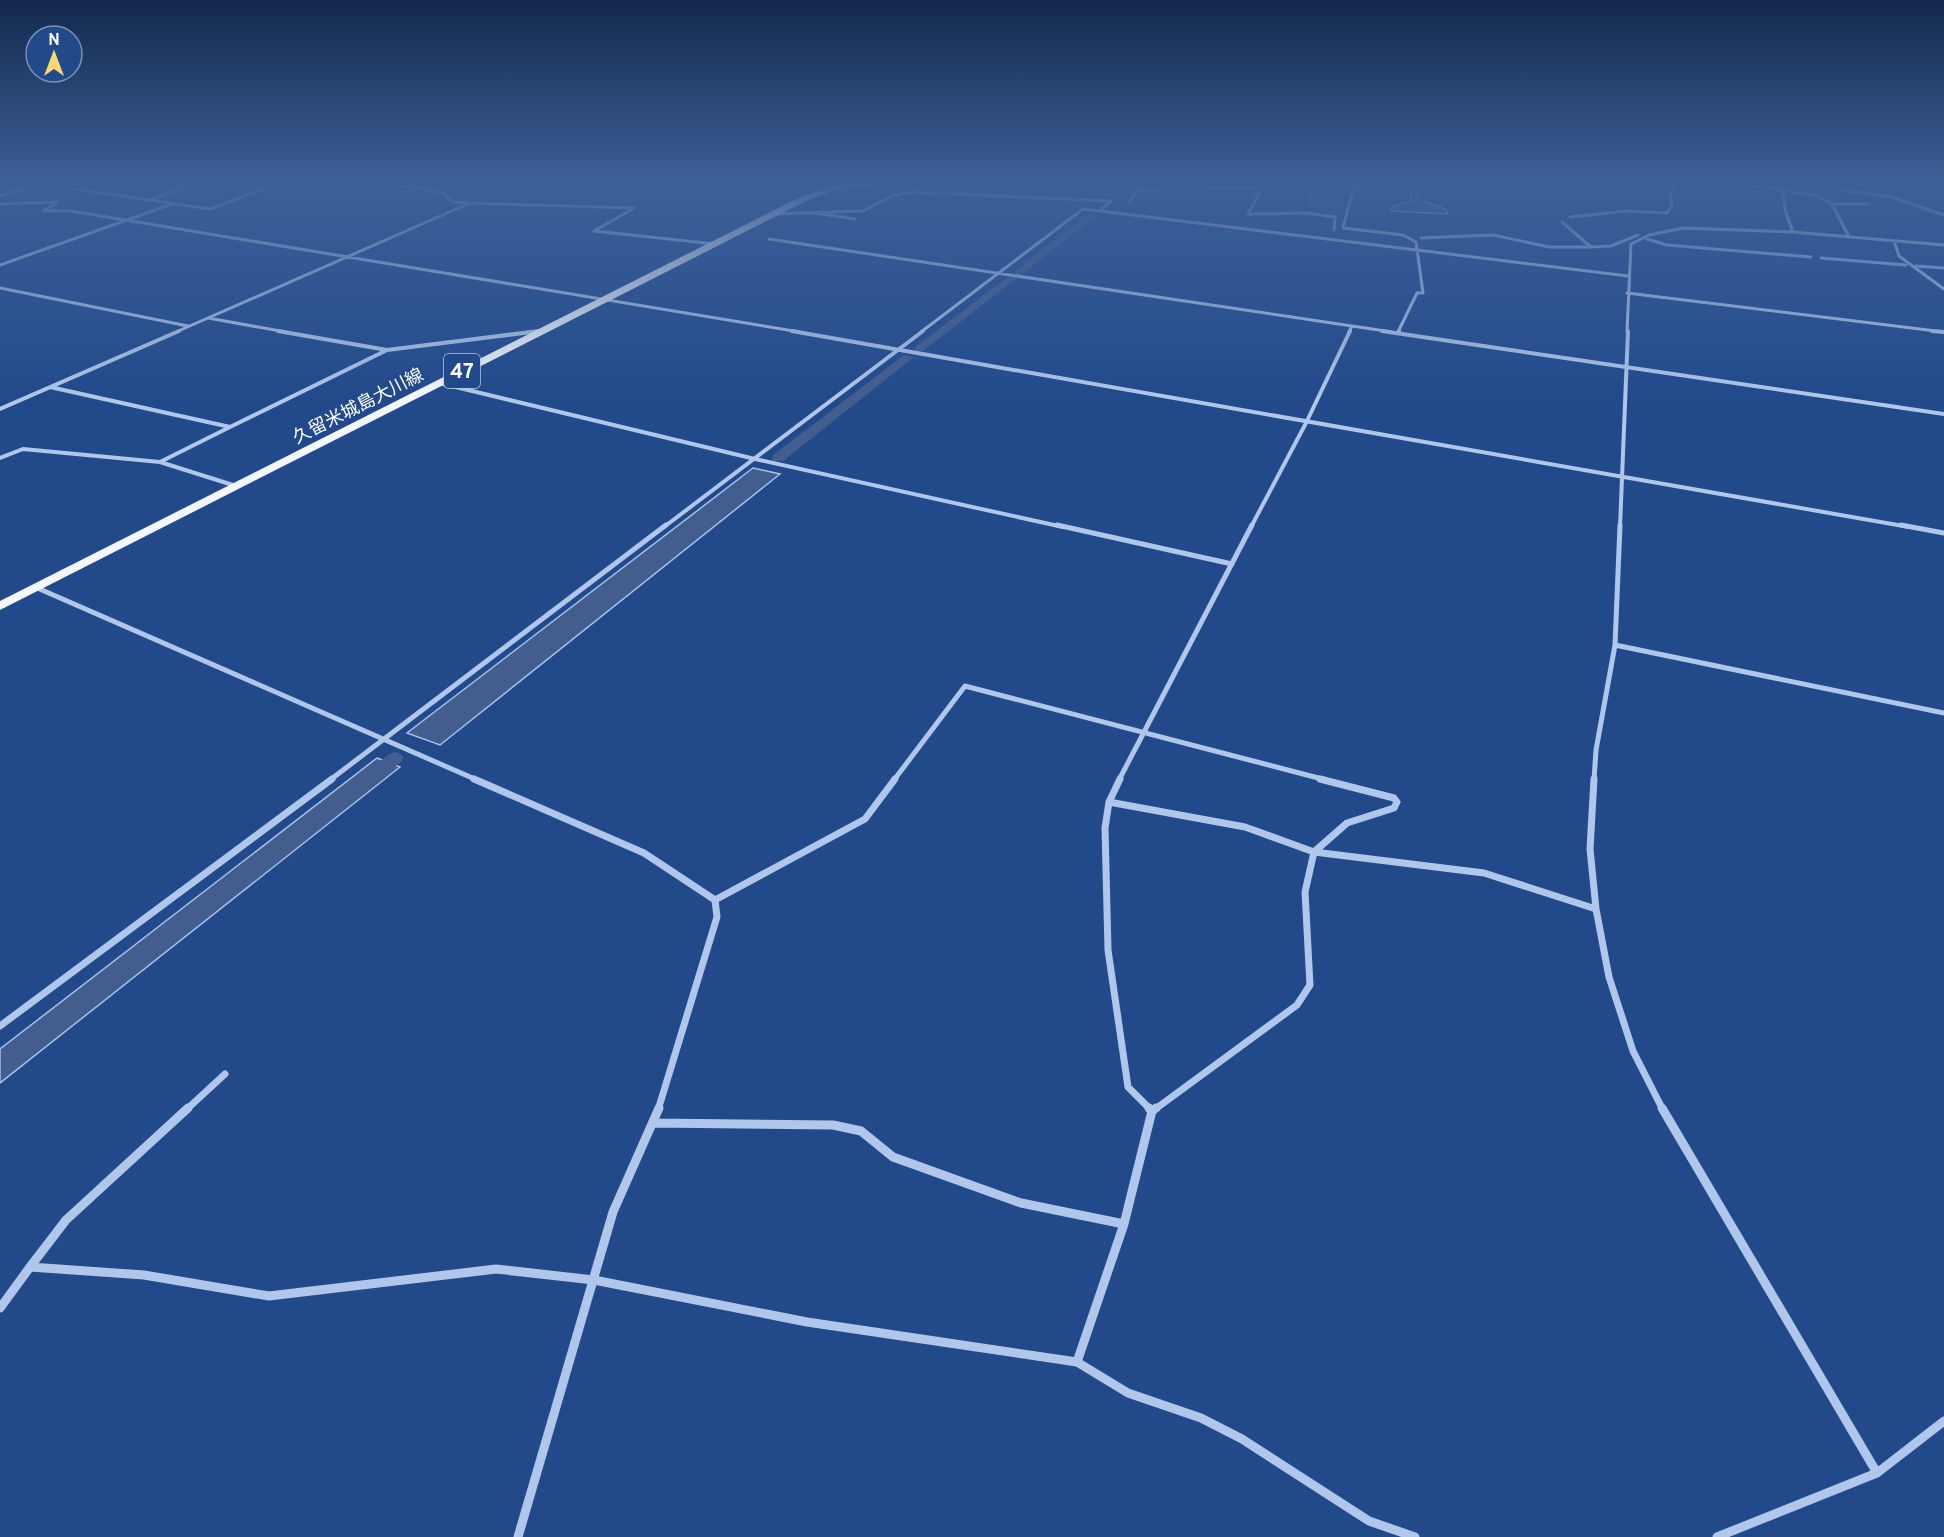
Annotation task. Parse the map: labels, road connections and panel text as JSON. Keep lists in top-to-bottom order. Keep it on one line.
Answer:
{"streets":{"main road":["47","久留米城島大川線"]},"north":"top"}
